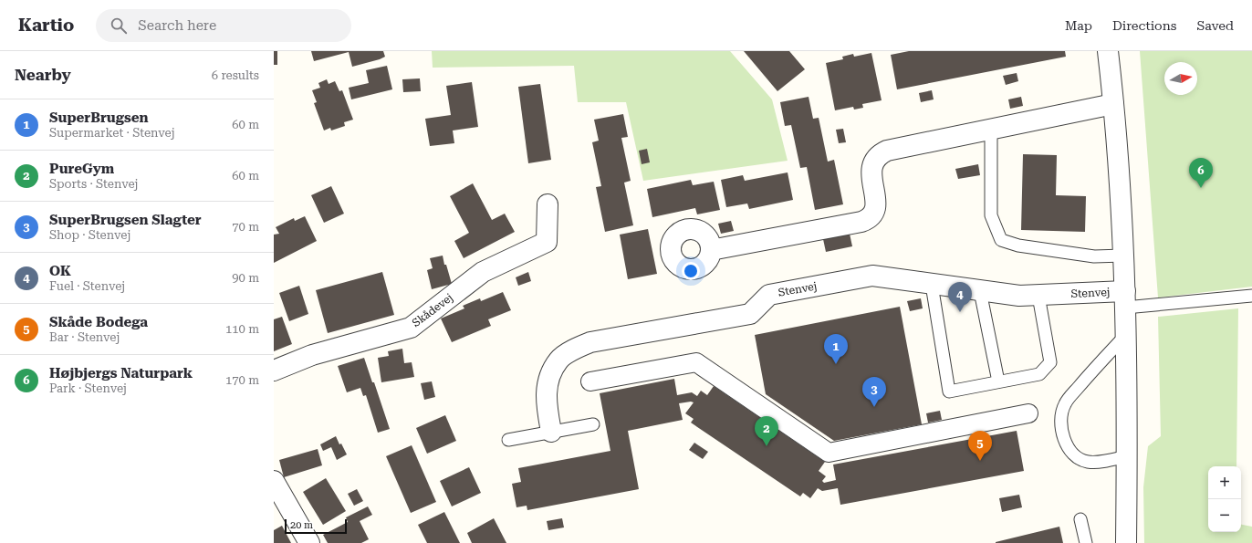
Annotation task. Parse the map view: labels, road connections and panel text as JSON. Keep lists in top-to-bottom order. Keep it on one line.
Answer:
{"streets":{"street":["Stenvej","Skådevej"]},"scale_bar":"20 m","north":"right","page":{"header":"Kartio","search":"Search here","nav":["Map","Directions","Saved"],"heading":["Nearby","6 results"],"list":[{"mark":"1","name":"SuperBrugsen","note":"Supermarket · Stenvej","value":"60 m"},{"mark":"2","name":"PureGym","note":"Sports · Stenvej","value":"60 m"},{"mark":"3","name":"SuperBrugsen Slagter","note":"Shop · Stenvej","value":"70 m"},{"mark":"4","name":"OK","note":"Fuel · Stenvej","value":"90 m"},{"mark":"5","name":"Skåde Bodega","note":"Bar · Stenvej","value":"110 m"},{"mark":"6","name":"Højbjergs Naturpark","note":"Park · Stenvej","value":"170 m"}],"pins":["6","4","1","3","2","5"],"map_buttons":["+","−"],"scale":"20 m"}}
